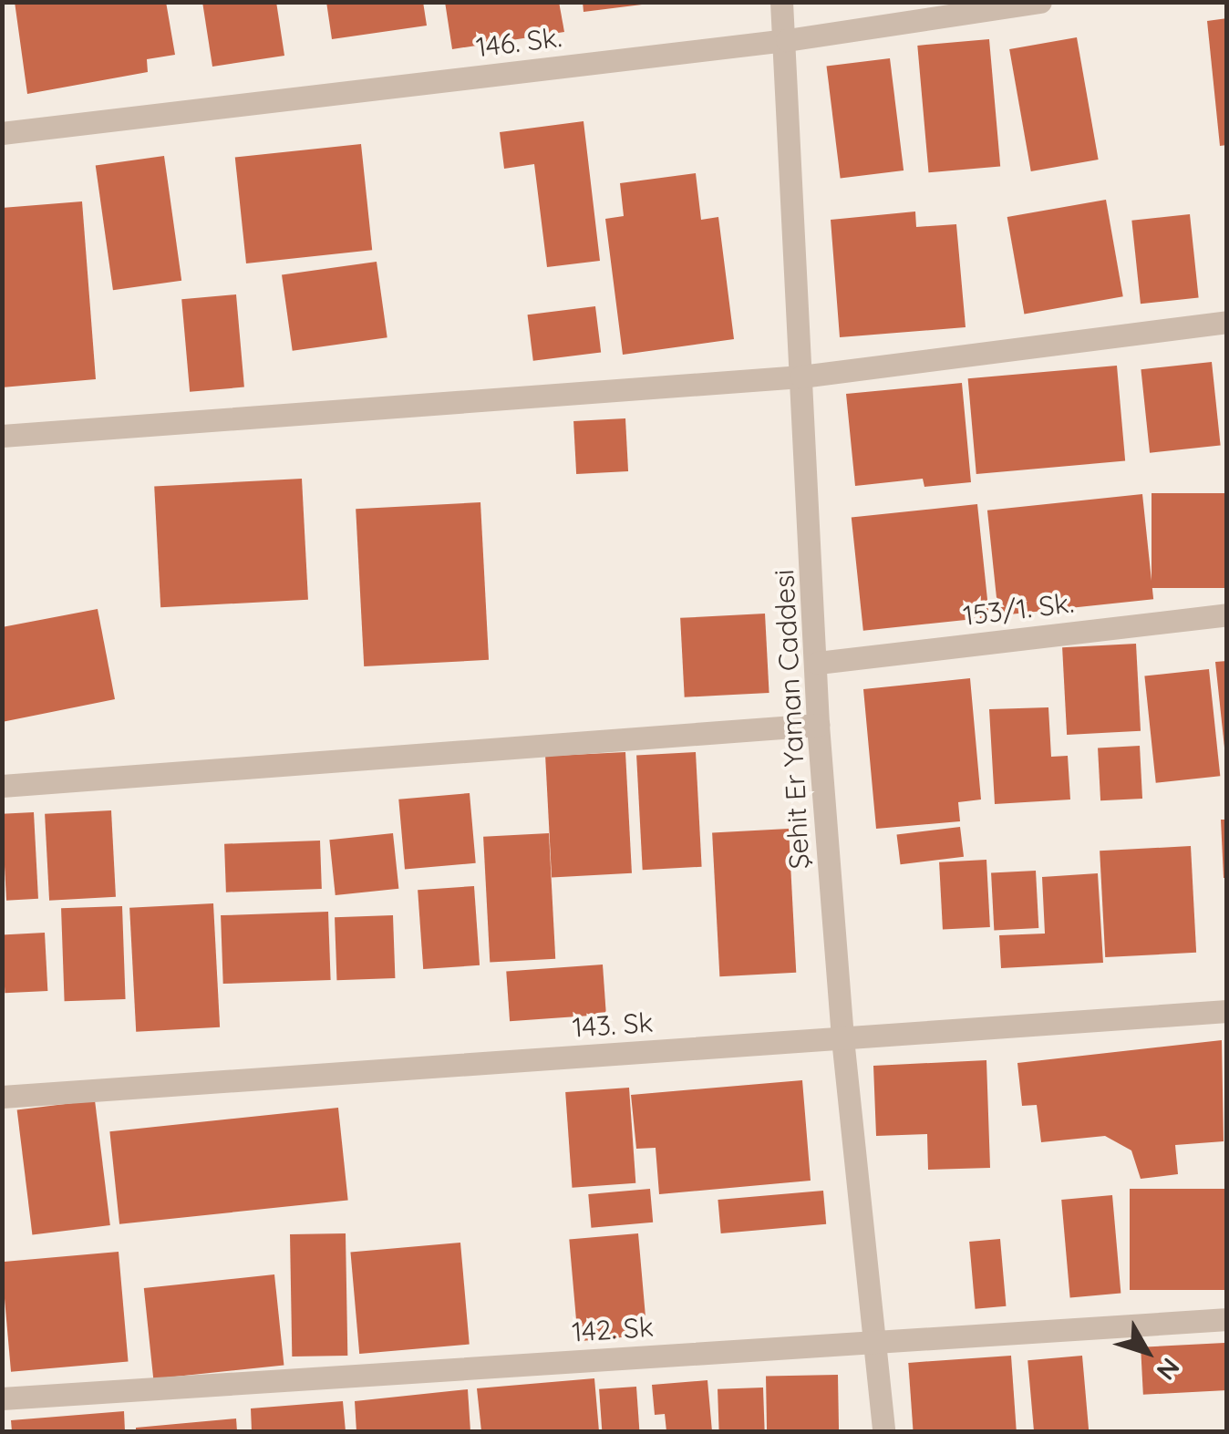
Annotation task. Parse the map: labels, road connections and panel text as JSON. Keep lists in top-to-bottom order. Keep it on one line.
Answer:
{"streets":{"street":["146. Sk.","153/1. Sk.","Şehit Er Yaman Caddesi","143. Sk","142. Sk"]},"crossings":[["146. Sk.","Şehit Er Yaman Caddesi"],["153/1. Sk.","Şehit Er Yaman Caddesi"],["Şehit Er Yaman Caddesi","143. Sk"],["Şehit Er Yaman Caddesi","142. Sk"]],"north":"bottom right"}
